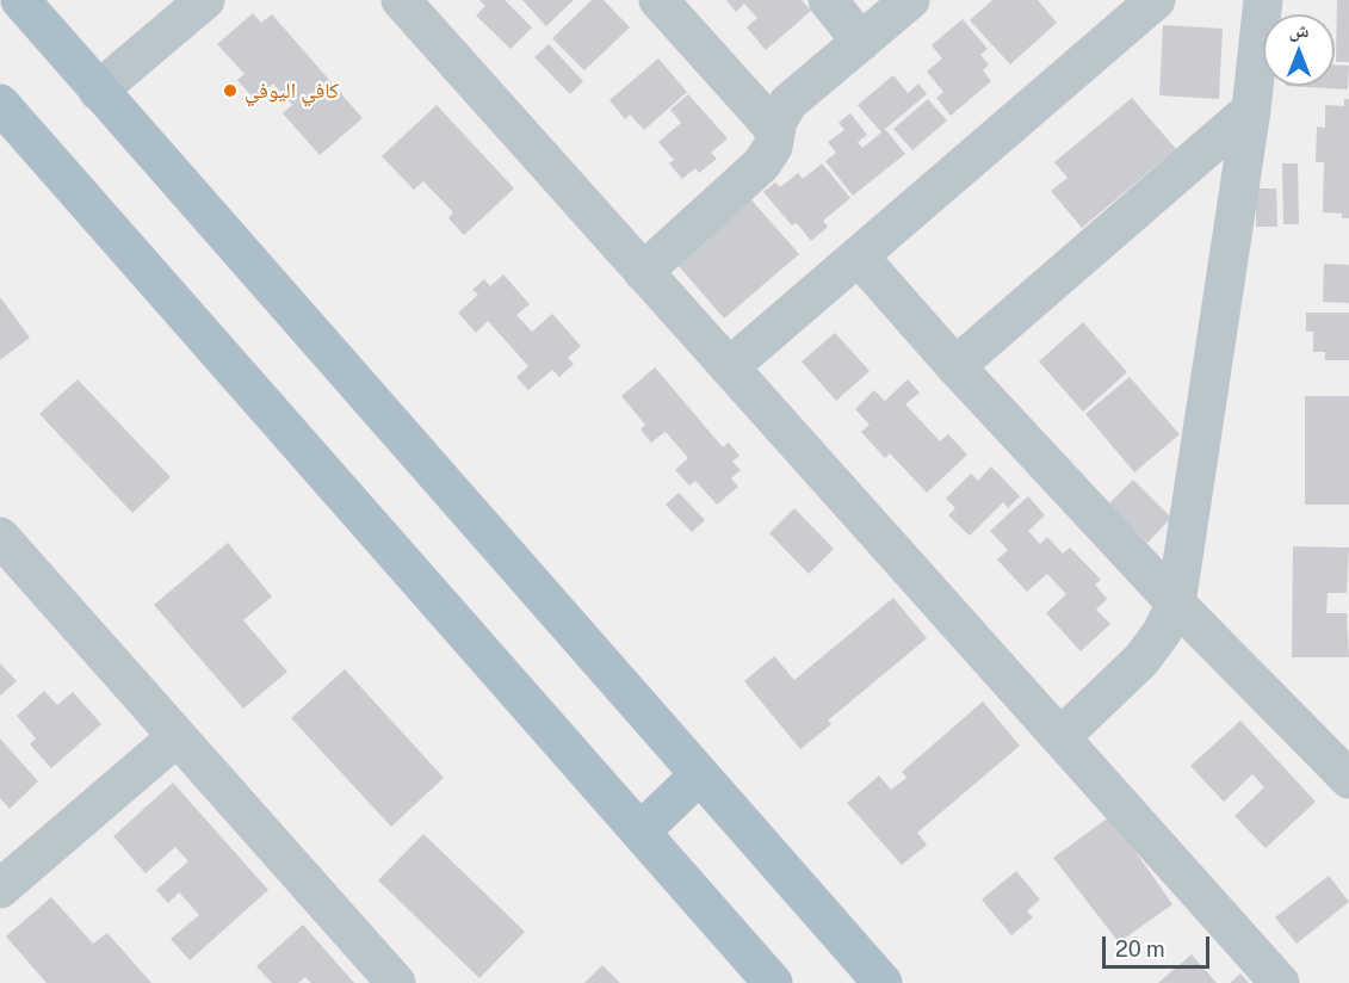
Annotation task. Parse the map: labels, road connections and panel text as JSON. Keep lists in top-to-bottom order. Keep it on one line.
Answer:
{"places":["كافي اليوفي"],"scale_bar":"20 m","north":"top"}
